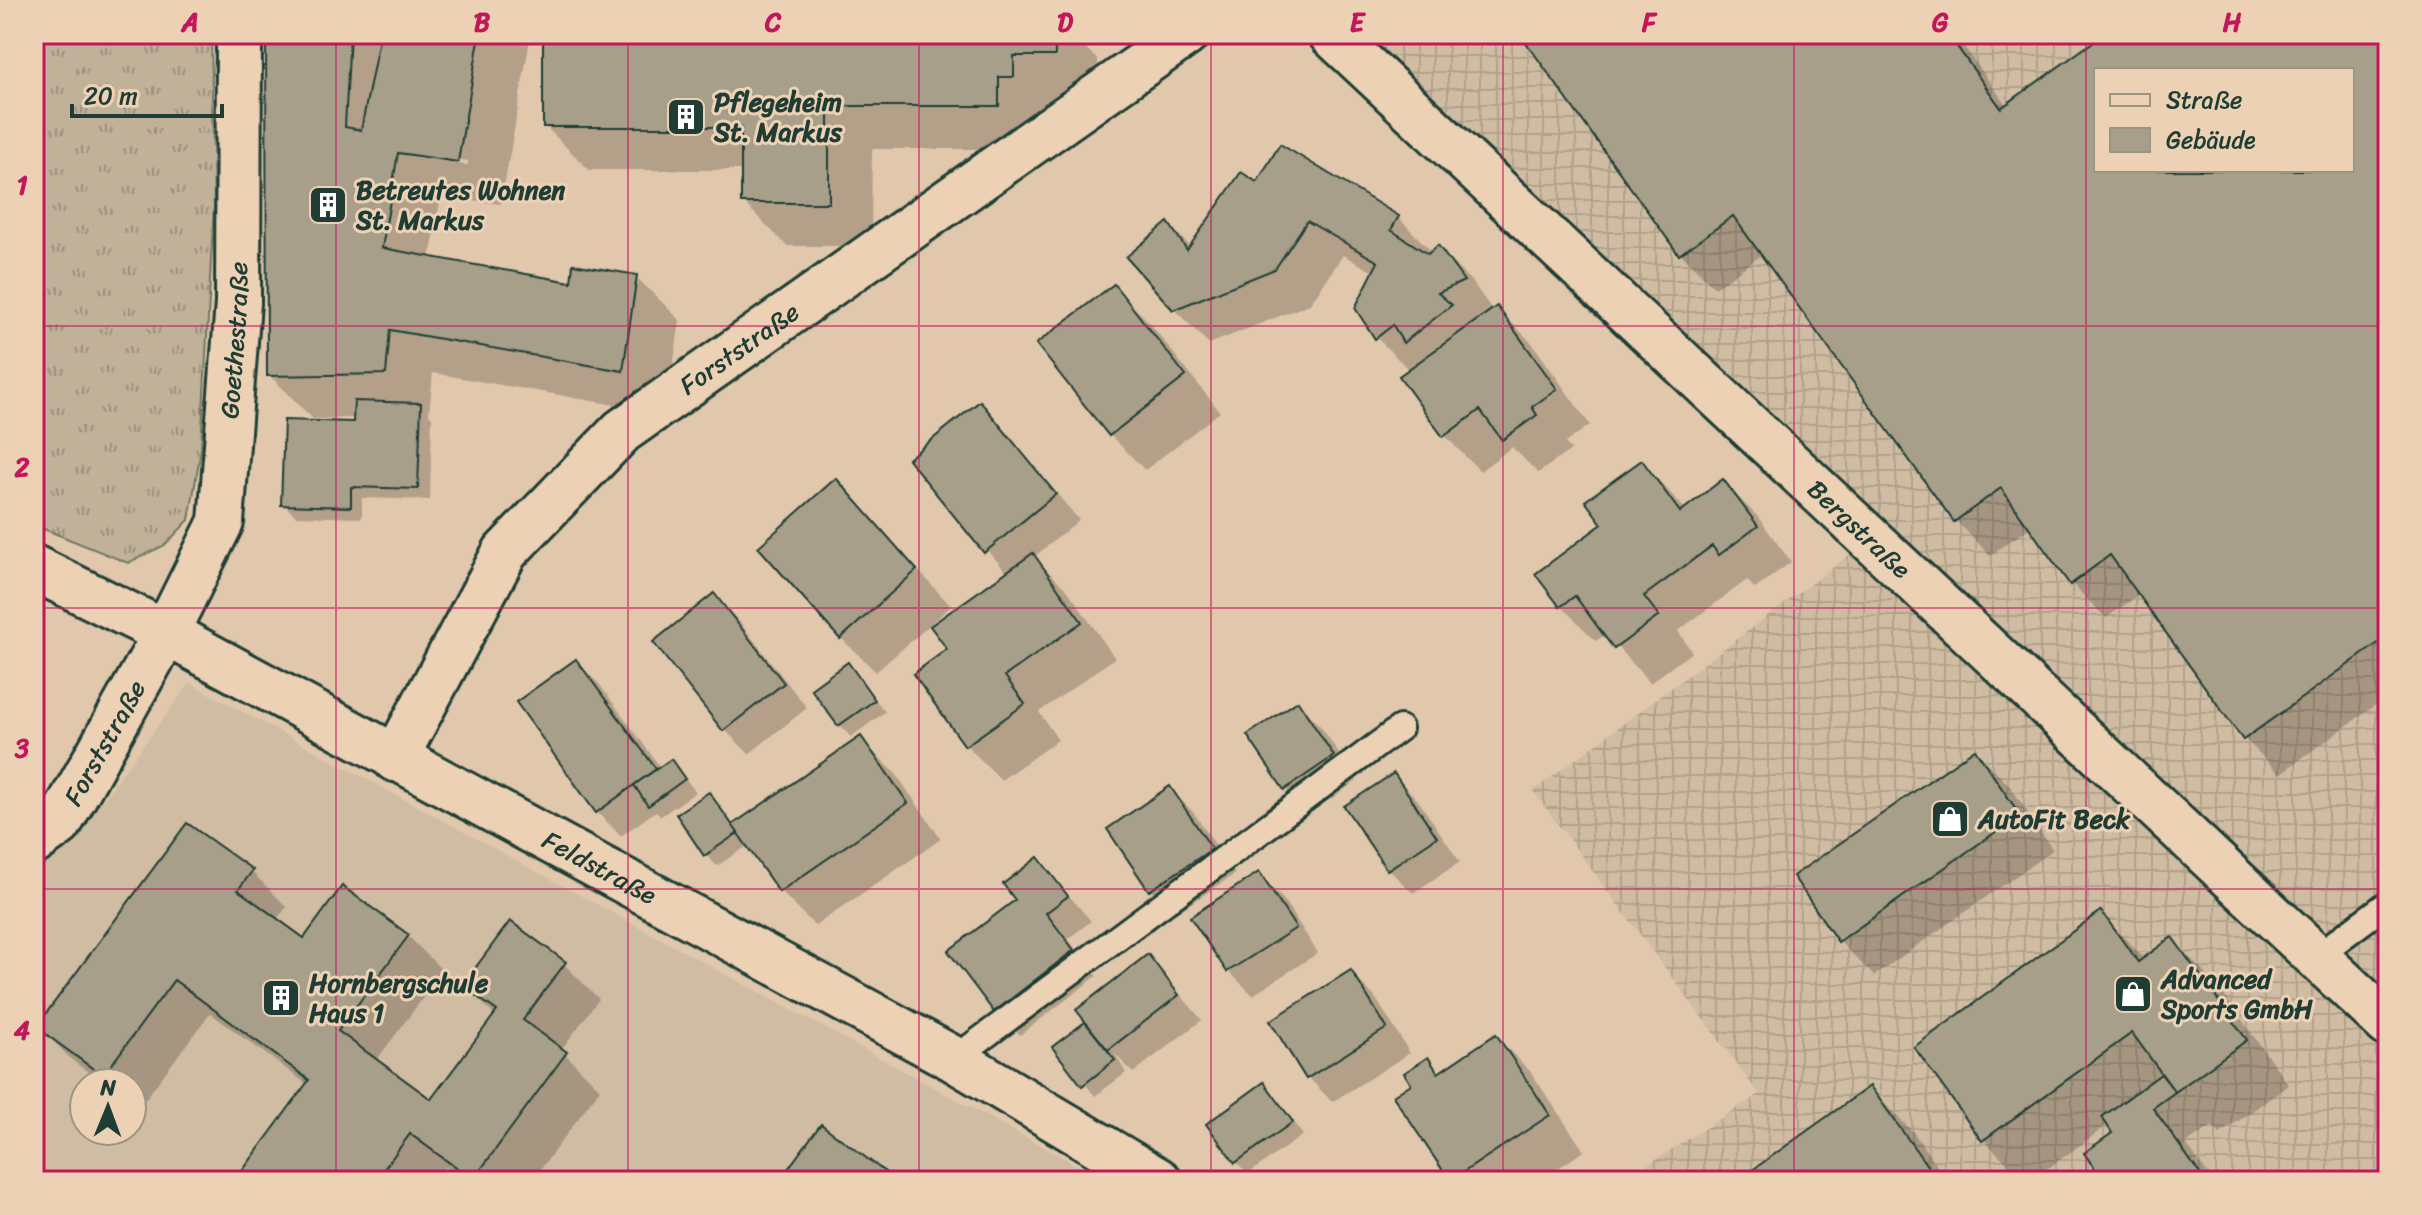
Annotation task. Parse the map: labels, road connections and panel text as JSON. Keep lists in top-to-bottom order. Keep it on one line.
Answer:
{"streets":{"street":["Goethestraße","Forststraße","Bergstraße","Feldstraße"]},"crossings":[["Goethestraße","Forststraße"],["Goethestraße","Feldstraße"],["Forststraße","Feldstraße"]],"places":{"building":["Pflegeheim St. Markus","Betreutes Wohnen St. Markus","Hornbergschule Haus 1"],"shop":["AutoFit Beck","Advanced Sports GmbH"]},"legend":["Straße","Gebäude"],"scale_bar":"20 m","north":"top","grid":{"columns":["A","B","C","D","E","F","G","H"],"rows":["1","2","3","4"]}}
